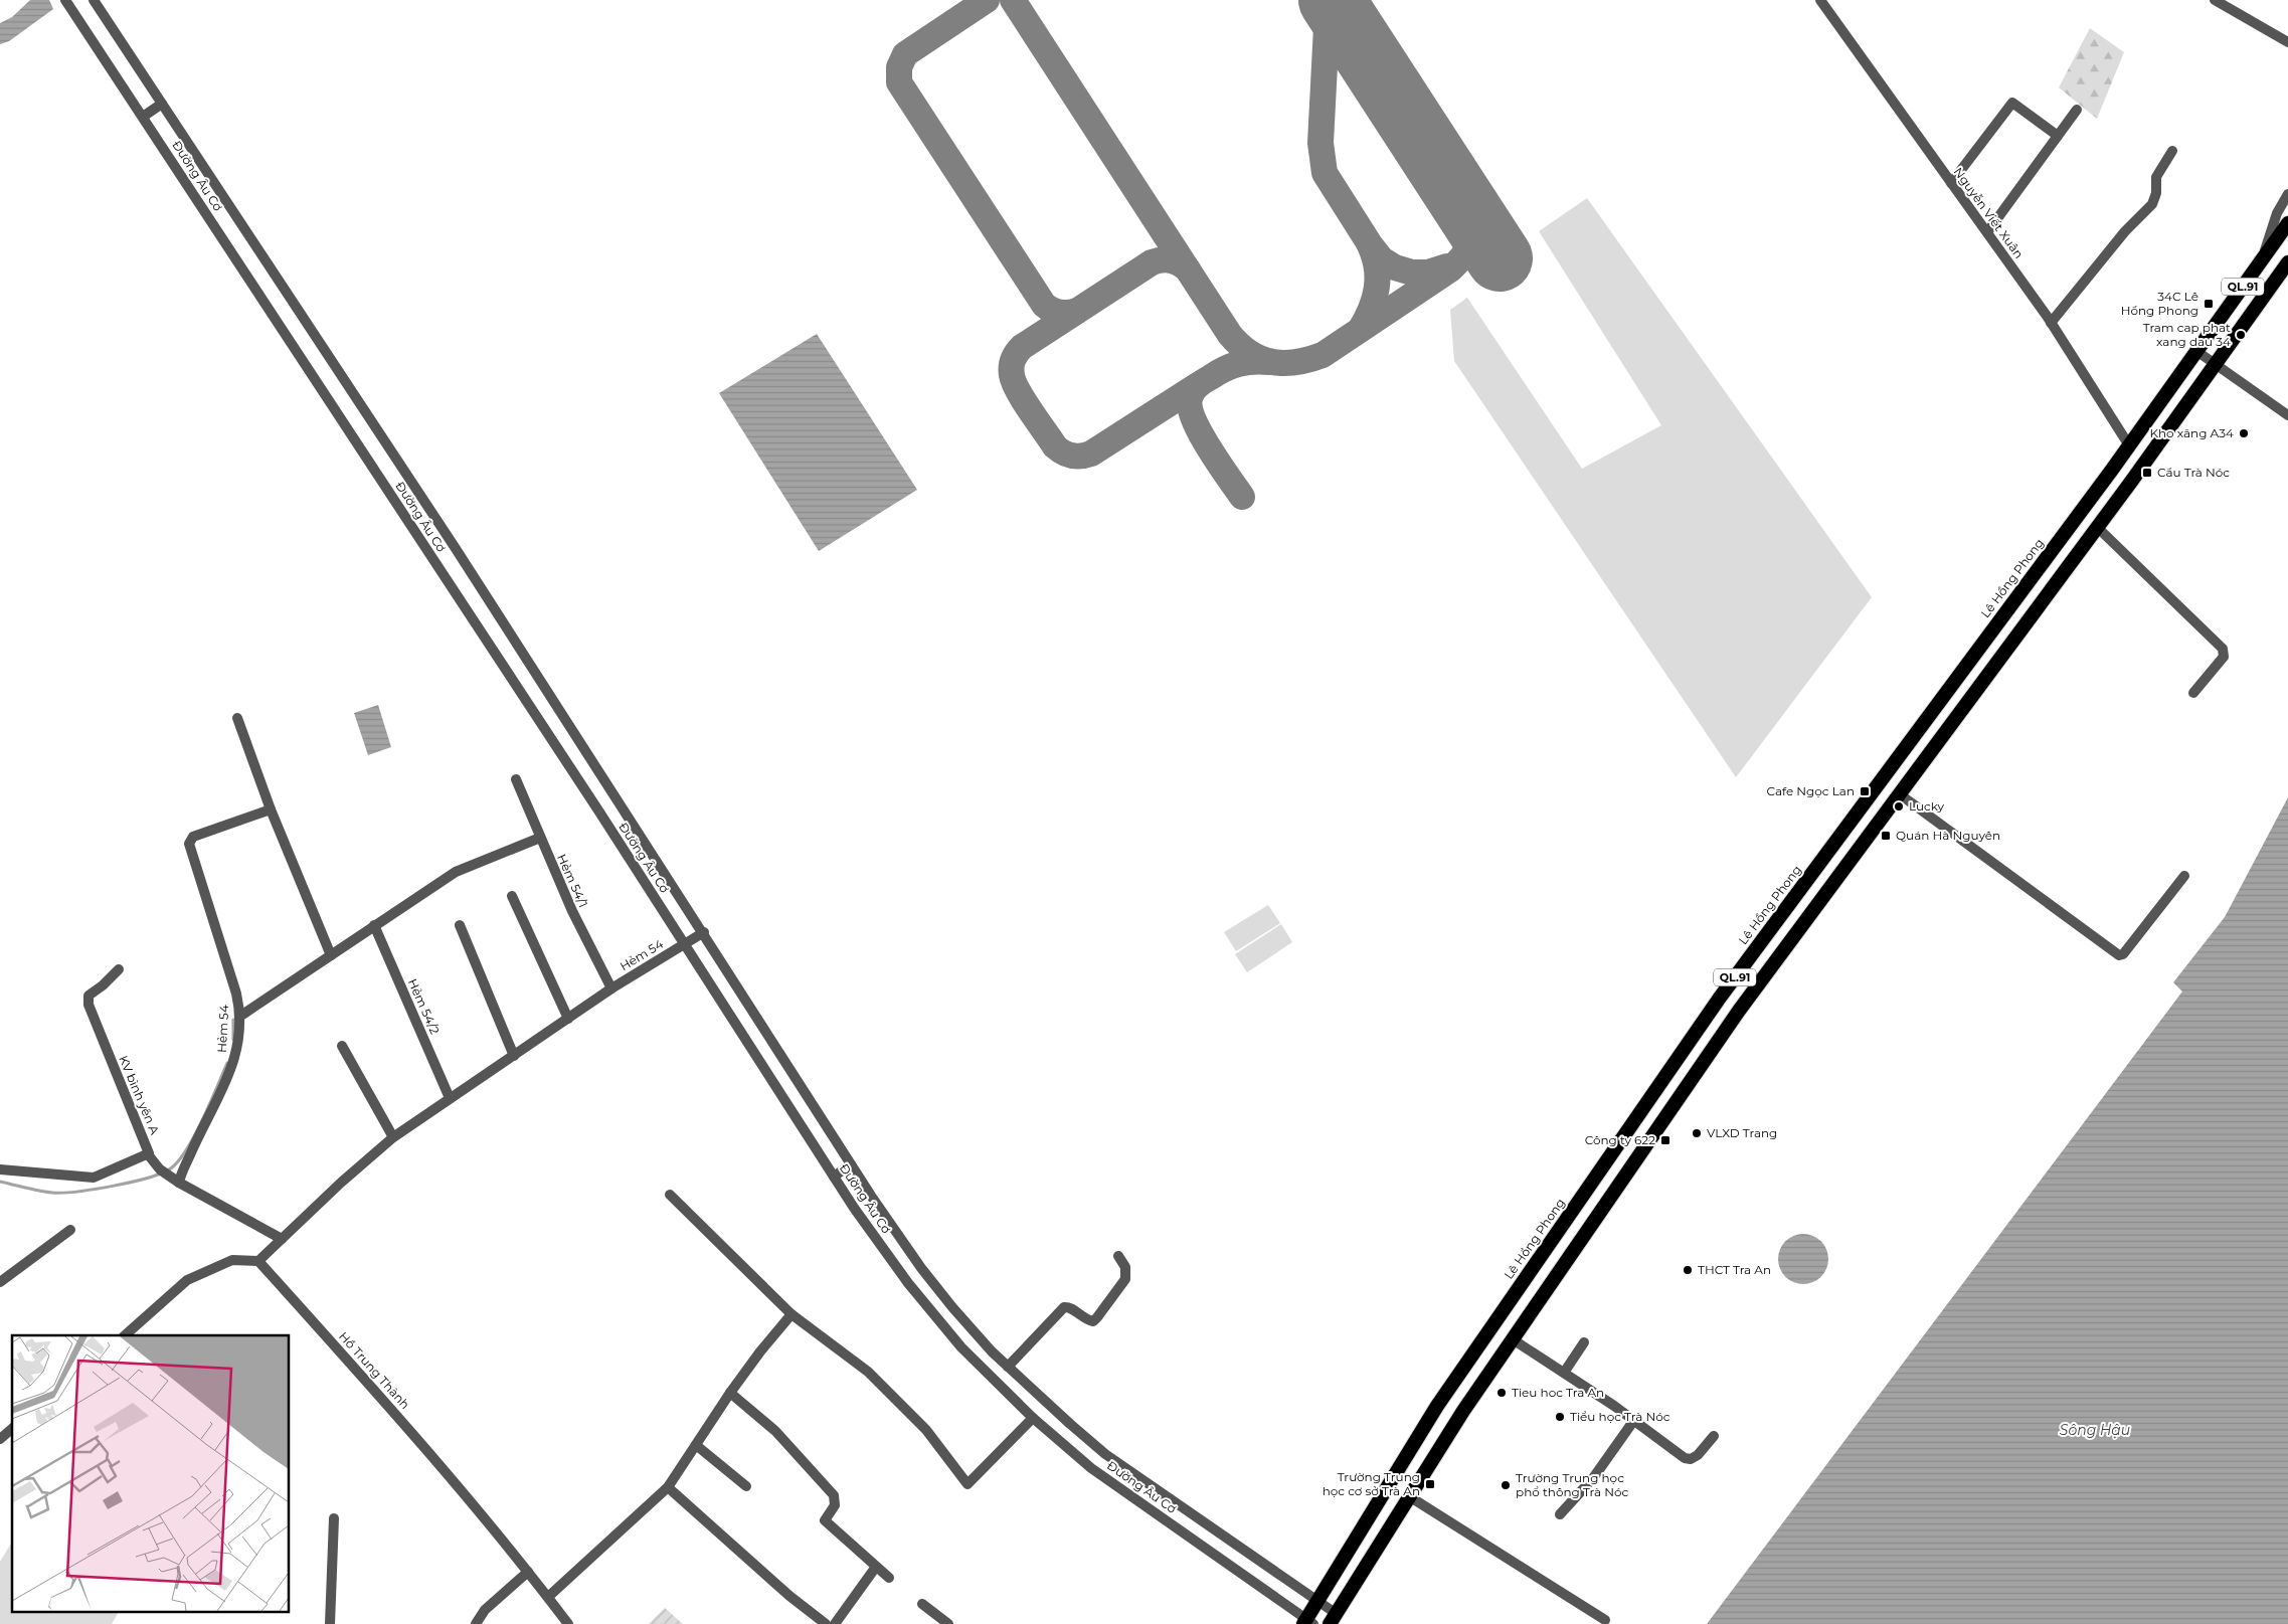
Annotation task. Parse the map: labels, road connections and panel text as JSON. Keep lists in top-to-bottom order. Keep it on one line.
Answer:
{"streets":{"highway":["QL.91","Lê Hồng Phong"],"street":["Đường Âu Cơ","Nguyễn Viết Xuân","Hẻm 54/1","Hẻm 54","Hẻm 54/2","KV bình yên A","Hồ Trung Thành"]},"crossings":[["Đường Âu Cơ","QL.91"],["Đường Âu Cơ","Lê Hồng Phong"],["Đường Âu Cơ","Hẻm 54"],["Nguyễn Viết Xuân","Lê Hồng Phong"],["Hẻm 54/1","Hẻm 54"],["Hẻm 54","Hẻm 54/2"],["Hẻm 54","Hồ Trung Thành"]],"water":["Sông Hậu"],"places":{"transit":["34C Lê Hồng Phong","Cầu Trà Nóc","Cafe Ngọc Lan","Quán Hà Nguyên","Công ty 622","Trường Trung học cơ sở Trà An"],"other":["Tram cap phat xang dau 34","Kho xăng A34","Lucky","VLXD Trang","THCT Tra An","Tieu hoc Tra An","Tiểu học Trà Nóc","Trường Trung học phổ thông Trà Nóc"]}}
